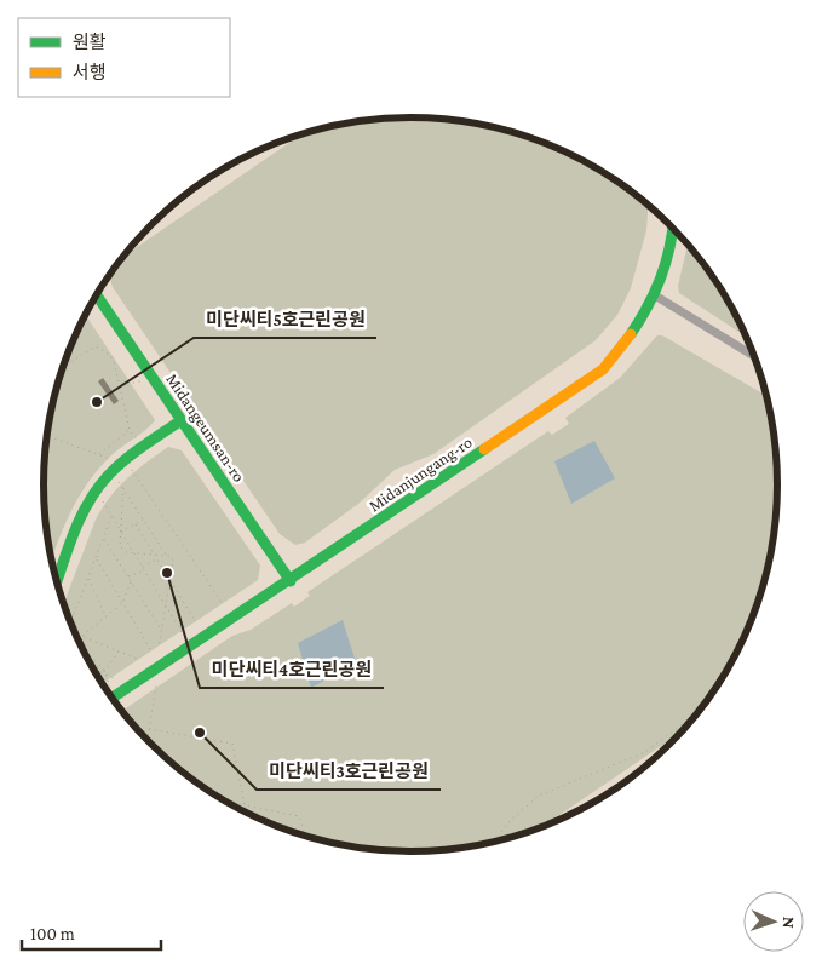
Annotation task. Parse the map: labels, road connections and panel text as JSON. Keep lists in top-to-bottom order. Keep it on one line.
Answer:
{"streets":{"street":["Midangeumsan-ro","Midanjungang-ro"]},"crossings":[["Midangeumsan-ro","Midanjungang-ro"]],"places":["미단씨티5호근린공원","미단씨티4호근린공원","미단씨티3호근린공원"],"legend":["원활","서행"],"scale_bar":"100 m","north":"right"}
